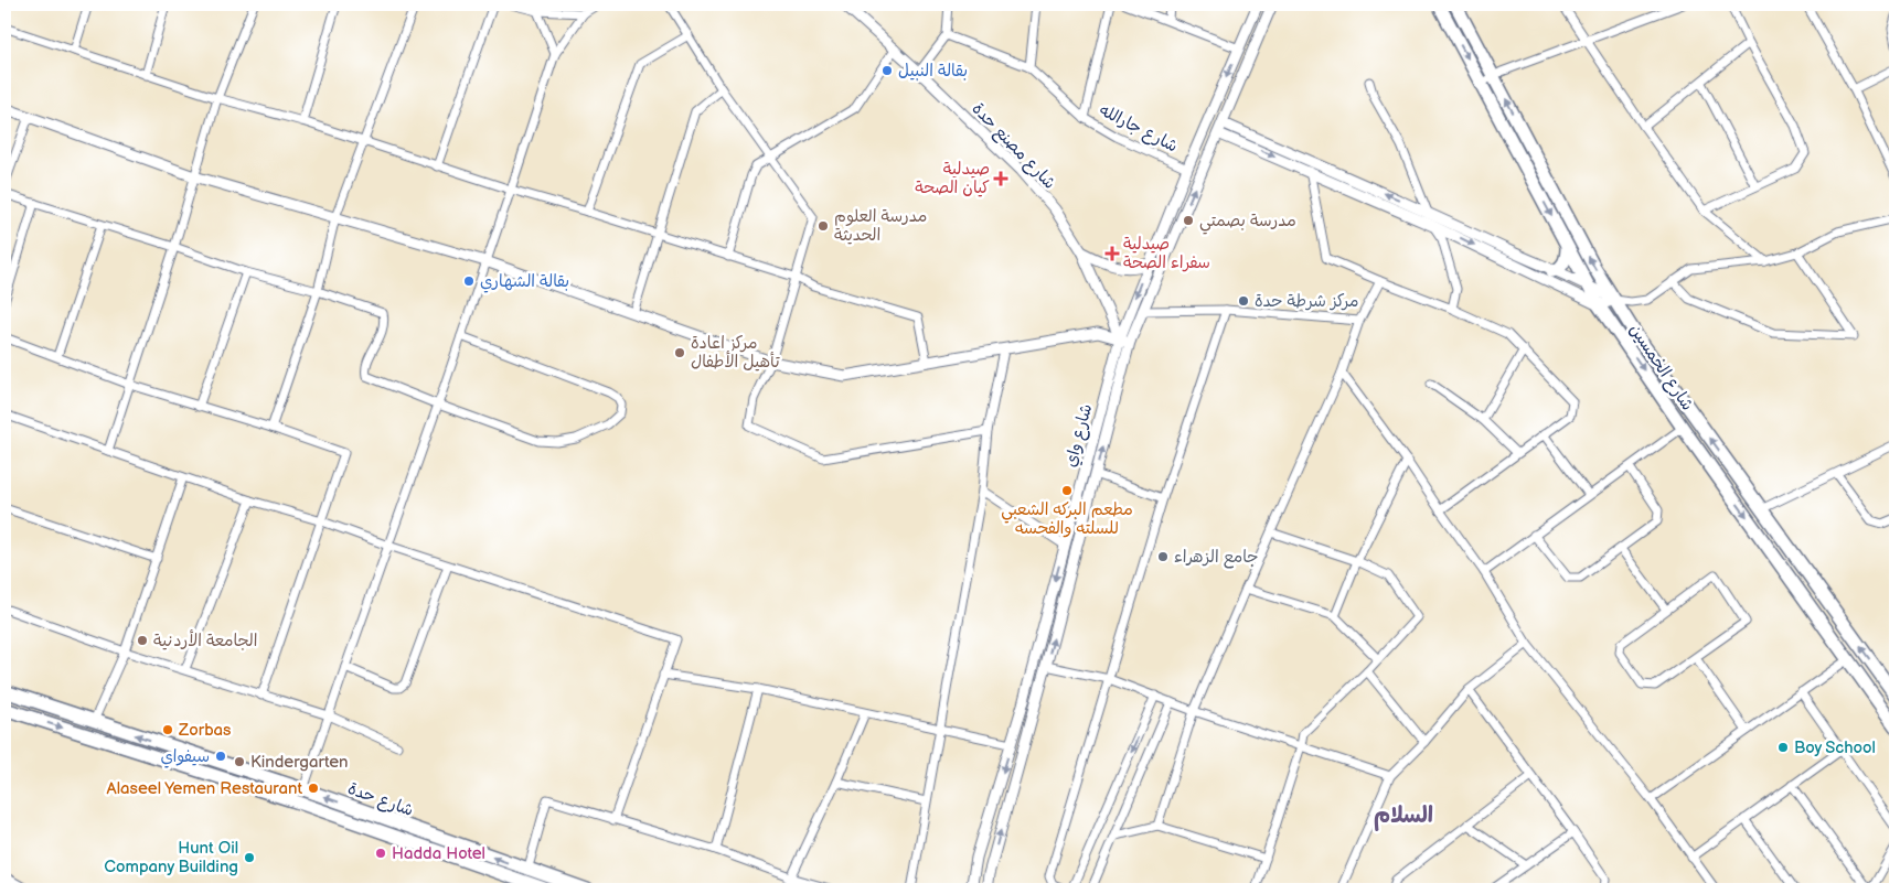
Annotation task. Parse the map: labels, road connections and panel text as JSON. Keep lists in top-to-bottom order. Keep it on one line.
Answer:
{"streets":{"main road":["شارع الخمسين","شارع حدة"],"street":["شارع جارالله","شارع مصنع حدة","شارع واي"]},"crossings":[["شارع جارالله","شارع واي"],["شارع مصنع حدة","شارع واي"]],"districts":["السلام"],"places":{"other":["بقالة النبيل","مدرسة بصمتي","مدرسة العلوم الحديثة","بقالة الشهاري","مركز شرطة حدة","مركز اعادة تأهيل الأطفال","مطعم البركه الشعبي للسلته والفحسه","جامع الزهراء","الجامعة الأردنية","Zorbas","Boy School","سيفواي","Kindergarten","Alaseel Yemen Restaurant","Hadda Hotel","Hunt Oil Company Building"],"health":["صيدلية كيان الصحة","صيدلية سفراء الصحة"]}}
